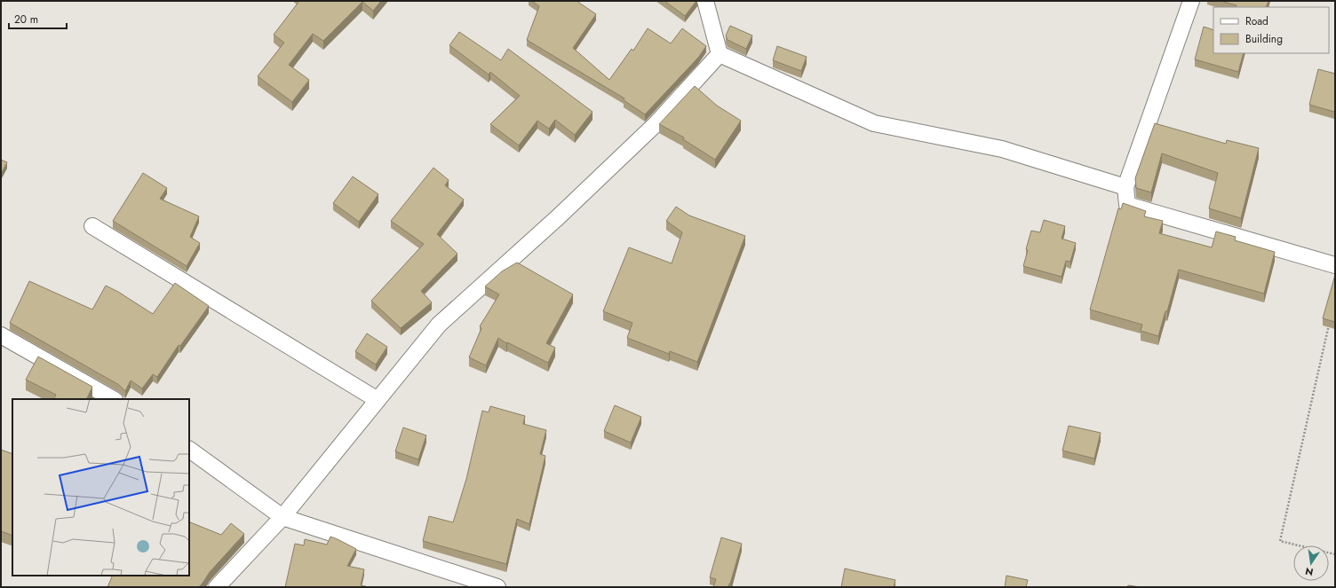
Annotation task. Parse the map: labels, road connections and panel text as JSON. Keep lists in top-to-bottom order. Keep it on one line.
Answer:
{"legend":["Road","Building"],"scale_bar":"20 m","north":"bottom"}
